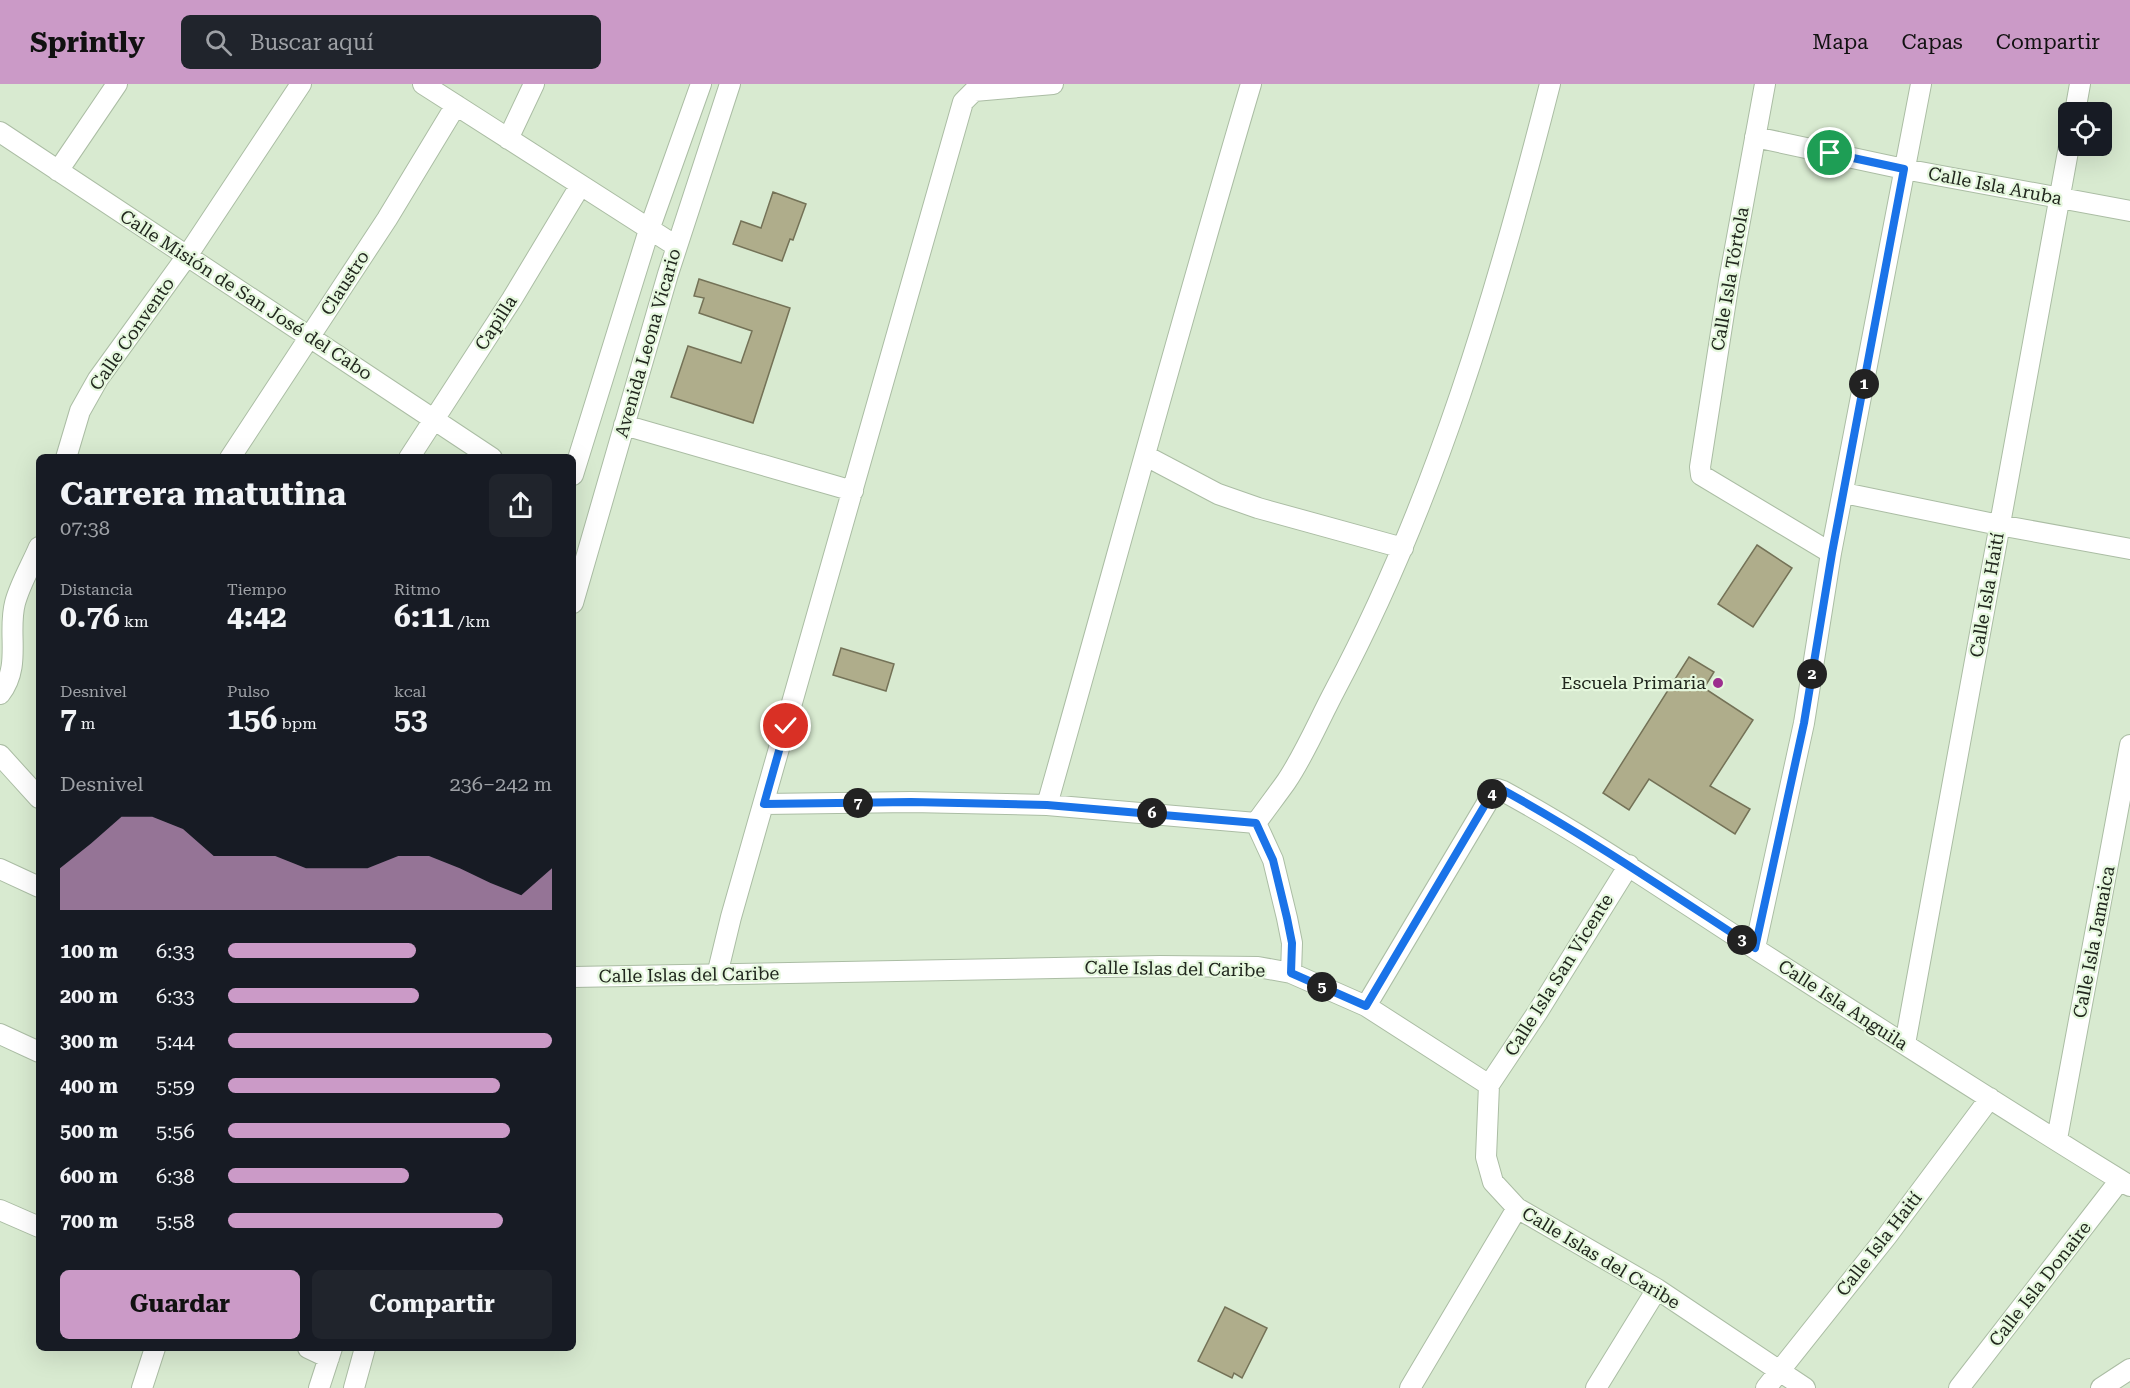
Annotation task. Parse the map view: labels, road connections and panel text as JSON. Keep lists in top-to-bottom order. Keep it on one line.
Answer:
{"streets":{"street":["Calle Isla Aruba","Calle Isla Tórtola","Claustro","Calle Misión de San José del Cabo","Capilla","Calle Convento","Avenida Leona Vicario","Calle Isla Haití","Calle Isla Jamaica","Calle Islas del Caribe","Calle Isla San Vicente","Calle Isla Anguila","Calle Isla Donaire"]},"crossings":[["Calle Isla Aruba","Calle Isla Tórtola"],["Calle Isla Aruba","Calle Isla Haití"],["Claustro","Calle Misión de San José del Cabo"],["Calle Misión de San José del Cabo","Capilla"],["Calle Misión de San José del Cabo","Calle Convento"],["Calle Isla Haití","Calle Islas del Caribe"],["Calle Isla Haití","Calle Isla Anguila"],["Calle Isla Jamaica","Calle Isla Anguila"],["Calle Islas del Caribe","Calle Isla San Vicente"],["Calle Islas del Caribe","Calle Isla Anguila"],["Calle Isla San Vicente","Calle Isla Anguila"],["Calle Isla Anguila","Calle Isla Donaire"]],"places":["Escuela Primaria"],"page":{"header":"Sprintly","search":"Buscar aquí","nav":["Mapa","Capas","Compartir"],"pins":["1","2","4","7","6","3","5"],"heading":["Carrera matutina","07:38"],"stats":[["Distancia","0.76 km"],["Tiempo","4:42"],["Ritmo","6:11 /km"],["Desnivel","7 m"],["Pulso","156 bpm"],["kcal","53"]],"chart":["Desnivel","236–242 m"],"list":[{"name":"100 m","note":"6:33"},{"name":"200 m","note":"6:33"},{"name":"300 m","note":"5:44"},{"name":"400 m","note":"5:59"},{"name":"500 m","note":"5:56"},{"name":"600 m","note":"6:38"},{"name":"700 m","note":"5:58"}],"buttons":["Guardar","Compartir"]}}
